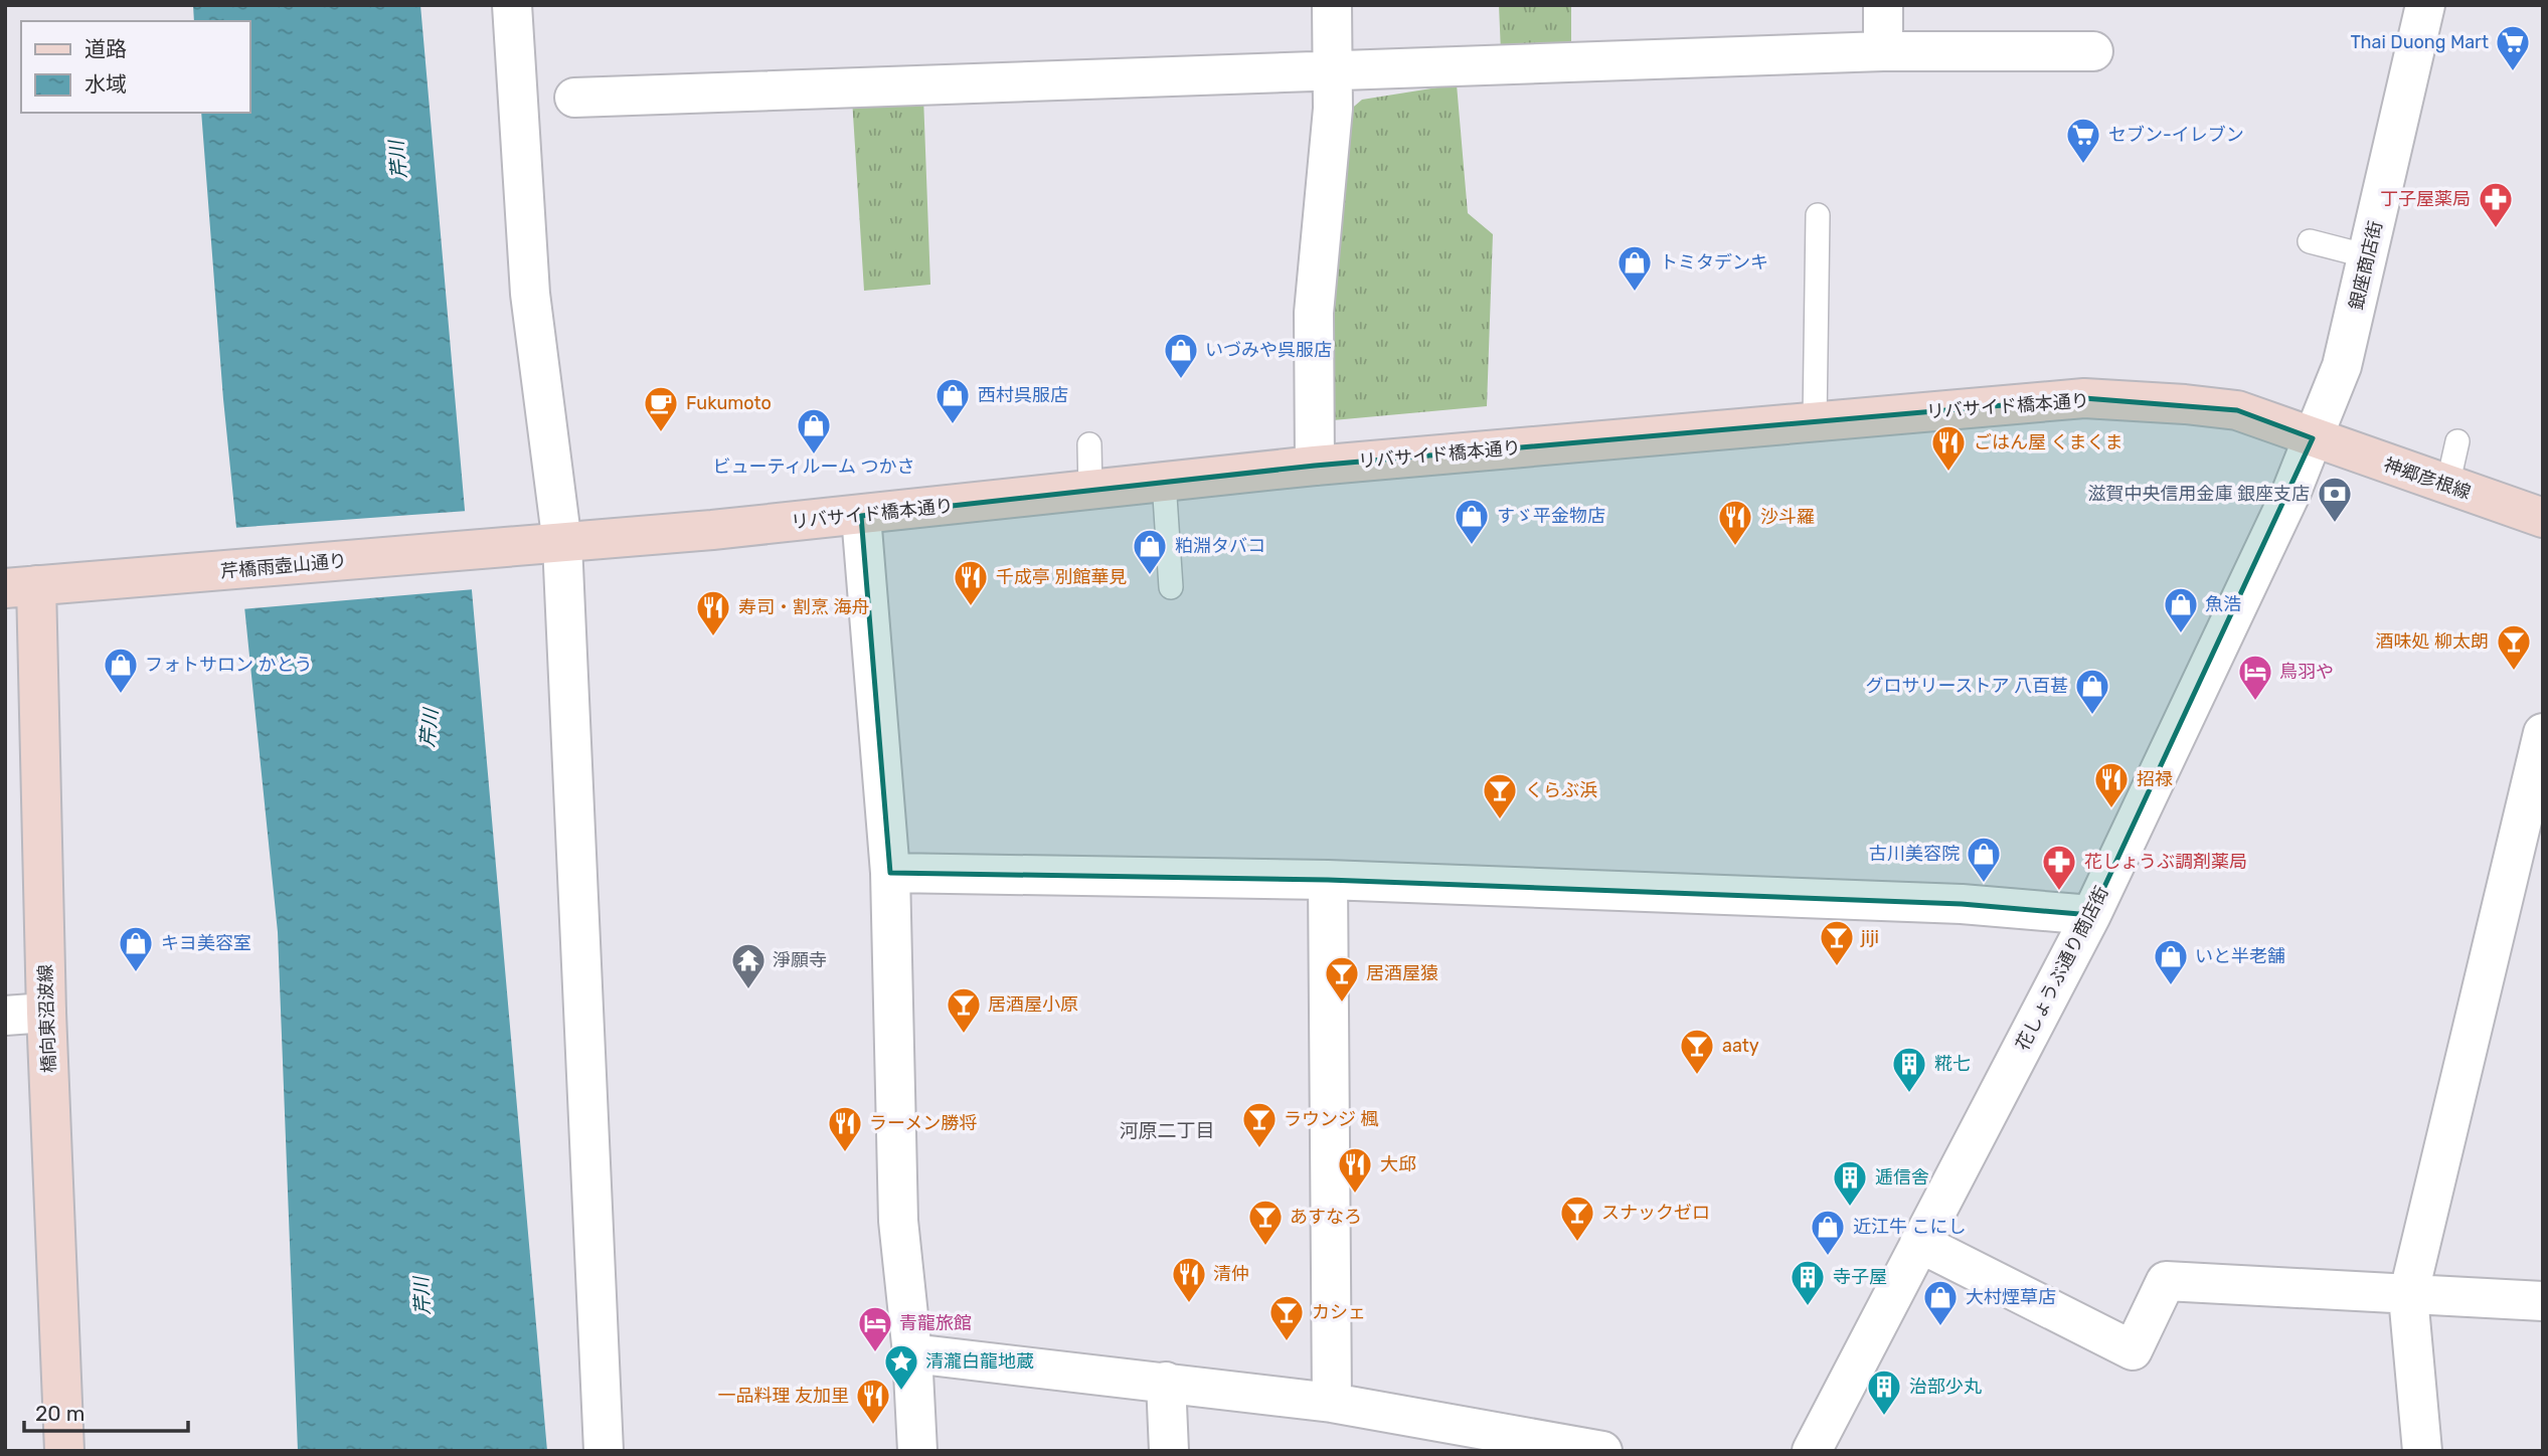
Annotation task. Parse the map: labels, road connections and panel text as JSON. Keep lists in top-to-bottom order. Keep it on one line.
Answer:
{"streets":{"main road":["リバサイド橋本通り","神郷彦根線","芹橋雨壺山通り","橋向東沼波線"],"street":["銀座商店街","花しょうぶ通り商店街"]},"crossings":[["銀座商店街","リバサイド橋本通り"],["銀座商店街","神郷彦根線"],["銀座商店街","花しょうぶ通り商店街"],["リバサイド橋本通り","神郷彦根線"],["リバサイド橋本通り","芹橋雨壺山通り"],["リバサイド橋本通り","花しょうぶ通り商店街"],["神郷彦根線","花しょうぶ通り商店街"],["芹橋雨壺山通り","橋向東沼波線"]],"districts":["河原二丁目"],"water":["芹川"],"places":{"supermarket":["Thai Duong Mart","セブン-イレブン"],"pharmacy":["丁子屋薬局","花しょうぶ調剤薬局"],"shop":["トミタデンキ","いづみや呉服店","西村呉服店","ビューティルーム つかさ","すゞ平金物店","粕淵タバコ","魚浩","フォトサロン かとう","グロサリーストア 八百甚","古川美容院","キヨ美容室","いと半老舗","近江牛 こにし","大村煙草店"],"cafe":["Fukumoto"],"restaurant":["ごはん屋 くまくま","沙斗羅","千成亭 別館華見","寿司・割烹 海舟","招禄","ラーメン勝将","大邱","清仲","一品料理 友加里"],"bank":["滋賀中央信用金庫 銀座支店"],"bar":["酒味処 柳太朗","くらぶ浜","jiji","居酒屋猿","居酒屋小原","aaty","ラウンジ 楓","スナックゼロ","あすなろ","カシェ"],"hotel":["鳥羽や","青龍旅館"],"temple":["淨願寺"],"building":["糀七","逓信舎","寺子屋","治部少丸"],"place":["清瀧白龍地蔵"]},"legend":["道路","水域"],"scale_bar":"20 m"}
